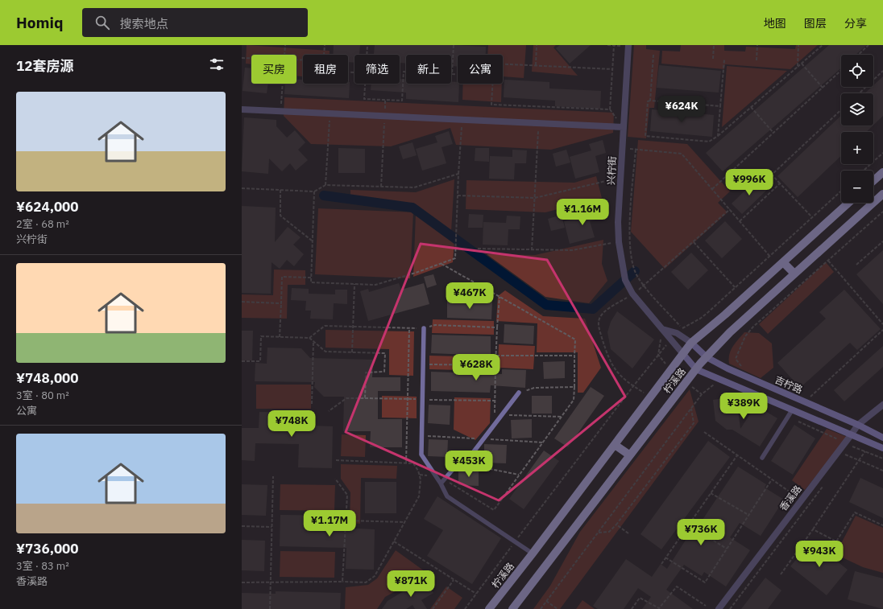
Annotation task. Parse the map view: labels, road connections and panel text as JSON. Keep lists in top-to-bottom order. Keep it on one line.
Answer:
{"streets":{"main road":["柠溪路","吉柠路"],"street":["兴柠街","香溪路"]},"crossings":[["兴柠街","柠溪路"],["柠溪路","吉柠路"],["吉柠路","香溪路"]],"page":{"header":"Homiq","search":"搜索地点","nav":["地图","图层","分享"],"heading":"12套房源","map_buttons":["+","−"],"chip":["买房","租房","筛选","新上","公寓"],"list":[{"name":"¥624,000","note":"2室 · 68 m² · 兴柠街"},{"name":"¥748,000","note":"3室 · 80 m² · 公寓"},{"name":"¥736,000","note":"3室 · 83 m² · 香溪路"}],"price":["¥624K","¥996K","¥1.16M","¥467K","¥628K","¥389K","¥748K","¥453K","¥1.17M","¥736K","¥943K","¥871K"]}}
